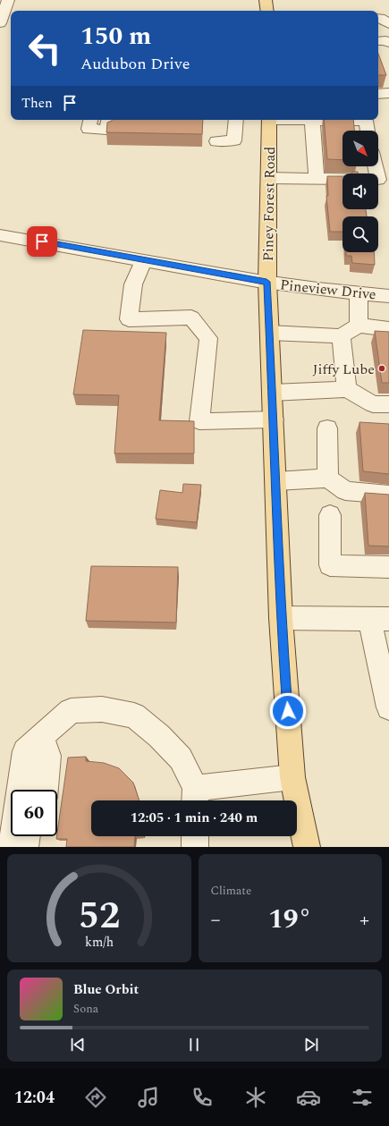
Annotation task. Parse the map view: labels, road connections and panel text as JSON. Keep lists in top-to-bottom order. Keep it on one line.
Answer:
{"streets":{"main road":["Piney Forest Road"],"street":["Pineview Drive"]},"crossings":[["Piney Forest Road","Pineview Drive"]],"places":["Jiffy Lube"],"north":"bottom right","page":{"turn":["150 m","Audubon Drive"],"then":"Then","limit":"60","trip":"12:05 · 1 min · 240 m","tile":"Climate","heat":["−","19°","+"],"song":["Blue Orbit","Sona"],"tabs":"12:04","gauge":["52","km/h"]}}
